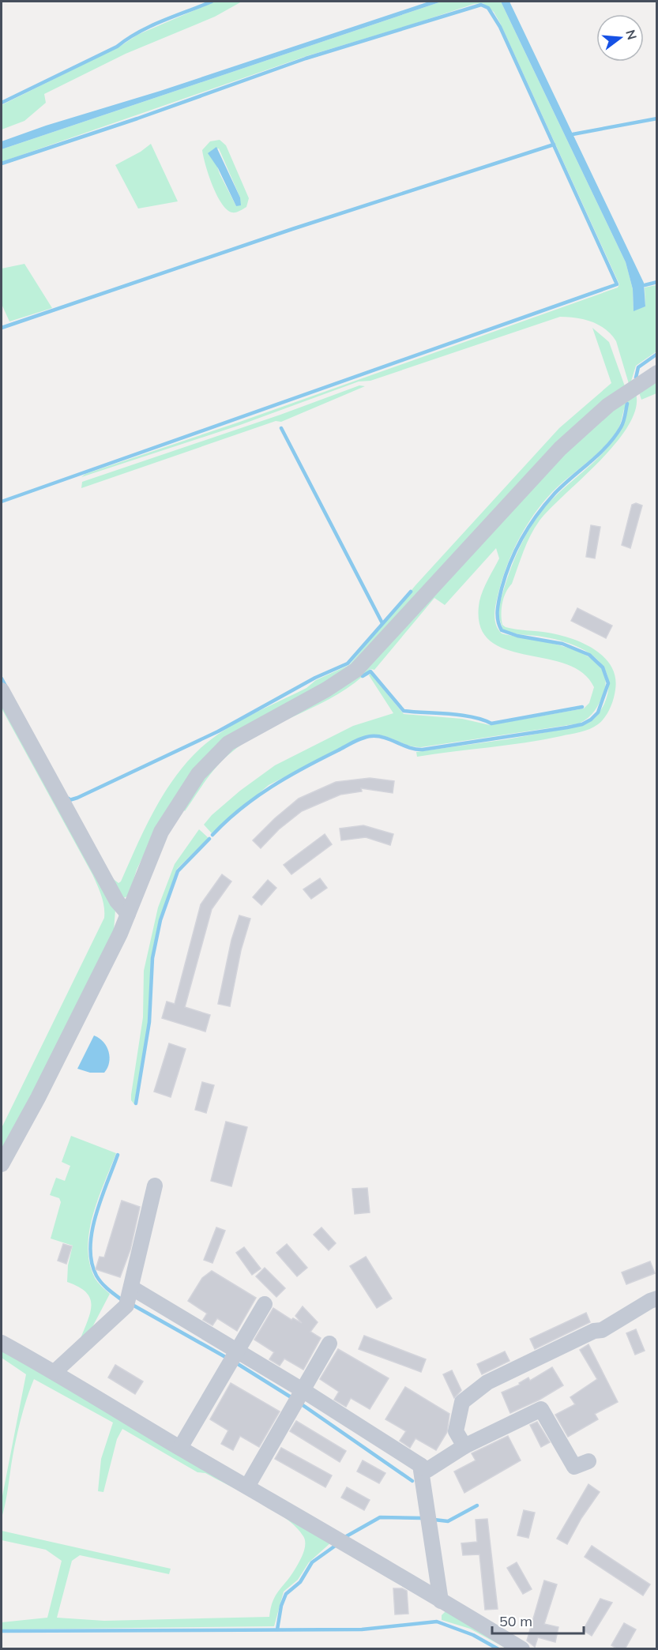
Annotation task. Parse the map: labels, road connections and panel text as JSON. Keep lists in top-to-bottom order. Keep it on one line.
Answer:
{"scale_bar":"50 m","north":"right"}
